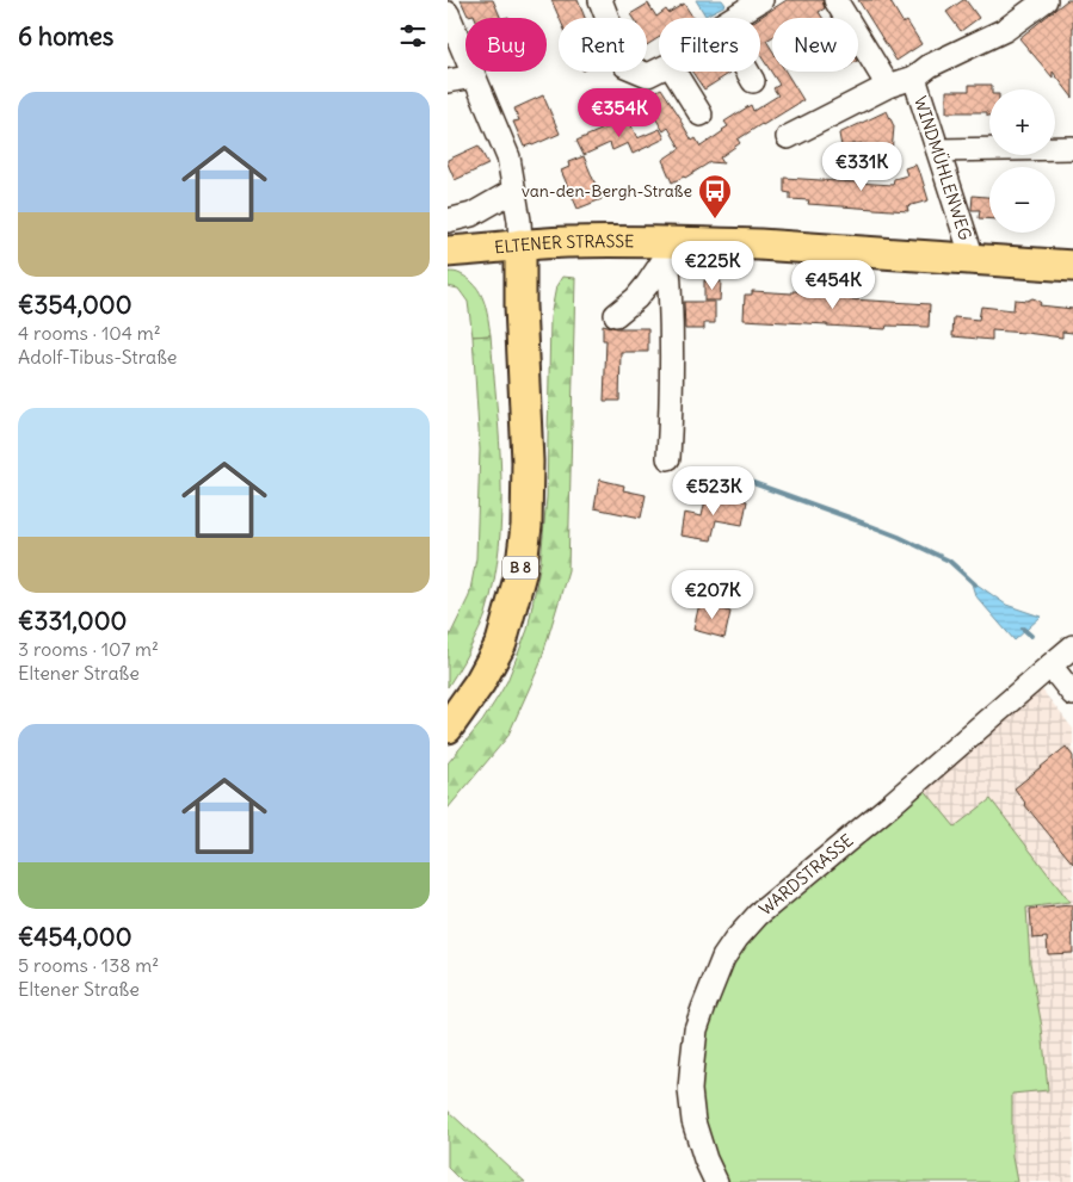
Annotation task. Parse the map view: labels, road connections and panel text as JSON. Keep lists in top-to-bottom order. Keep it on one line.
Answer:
{"streets":{"main road":["ELTENER STRASSE","B 8"],"street":["WINDMÜHLENWEG","WARDSTRASSE"]},"crossings":[["WINDMÜHLENWEG","ELTENER STRASSE"],["ELTENER STRASSE","B 8"]],"places":{"bus stop":["van-den-Bergh-Straße"]},"page":{"heading":"6 homes","chip":["Buy","Rent","Filters","New"],"list":[{"name":"€354,000","note":"4 rooms · 104 m² · Adolf-Tibus-Straße"},{"name":"€331,000","note":"3 rooms · 107 m² · Eltener Straße"},{"name":"€454,000","note":"5 rooms · 138 m² · Eltener Straße"}],"price":["€354K","€331K","€225K","€454K","€523K","€207K"],"map_buttons":["+","−"]}}
